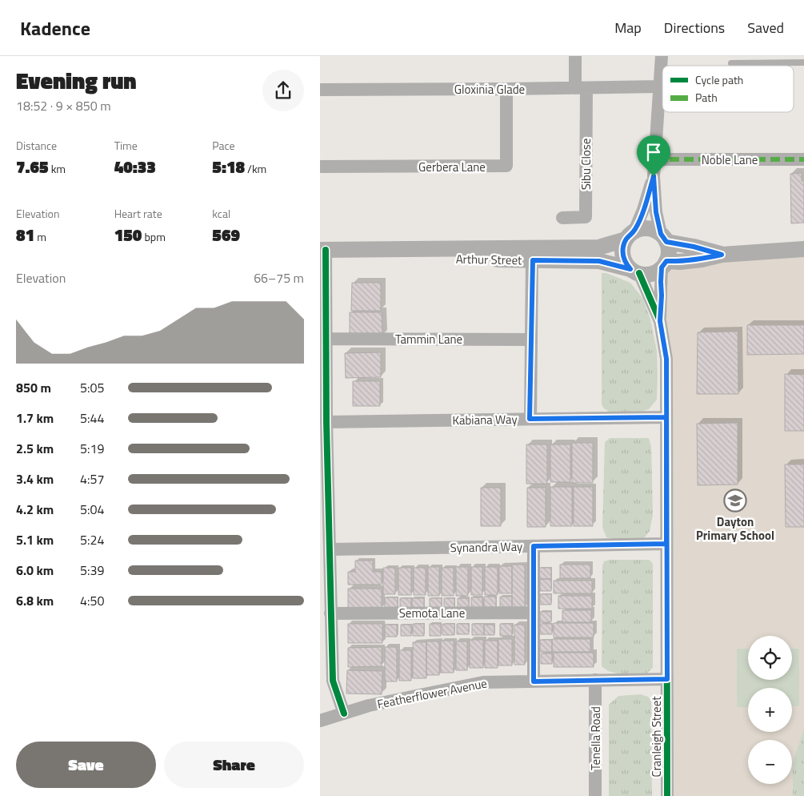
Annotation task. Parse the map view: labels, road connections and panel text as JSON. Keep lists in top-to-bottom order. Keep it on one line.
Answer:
{"streets":{"street":["Gloxinia Glade","Noble Lane","Sibu Close","Gerbera Lane","Arthur Street","Tammin Lane","Kabiana Way","Synandra Way","Semota Lane","Featherflower Avenue","Cranleigh Street","Tenella Road"]},"crossings":[["Gloxinia Glade","Sibu Close"],["Gloxinia Glade","Gerbera Lane"],["Arthur Street","Cranleigh Street"],["Kabiana Way","Cranleigh Street"],["Synandra Way","Cranleigh Street"],["Featherflower Avenue","Cranleigh Street"],["Featherflower Avenue","Tenella Road"]],"places":{"school or university":["Dayton Primary School"]},"legend":["Cycle path","Path"],"page":{"header":"Kadence","nav":["Map","Directions","Saved"],"heading":["Evening run","18:52 · 9 × 850 m"],"stats":[["Distance","7.65 km"],["Time","40:33"],["Pace","5:18 /km"],["Elevation","81 m"],["Heart rate","150 bpm"],["kcal","569"]],"chart":["Elevation","66–75 m"],"list":[{"name":"850 m","note":"5:05"},{"name":"1.7 km","note":"5:44"},{"name":"2.5 km","note":"5:19"},{"name":"3.4 km","note":"4:57"},{"name":"4.2 km","note":"5:04"},{"name":"5.1 km","note":"5:24"},{"name":"6.0 km","note":"5:39"},{"name":"6.8 km","note":"4:50"}],"map_buttons":["+","−"],"buttons":["Save","Share"]}}
